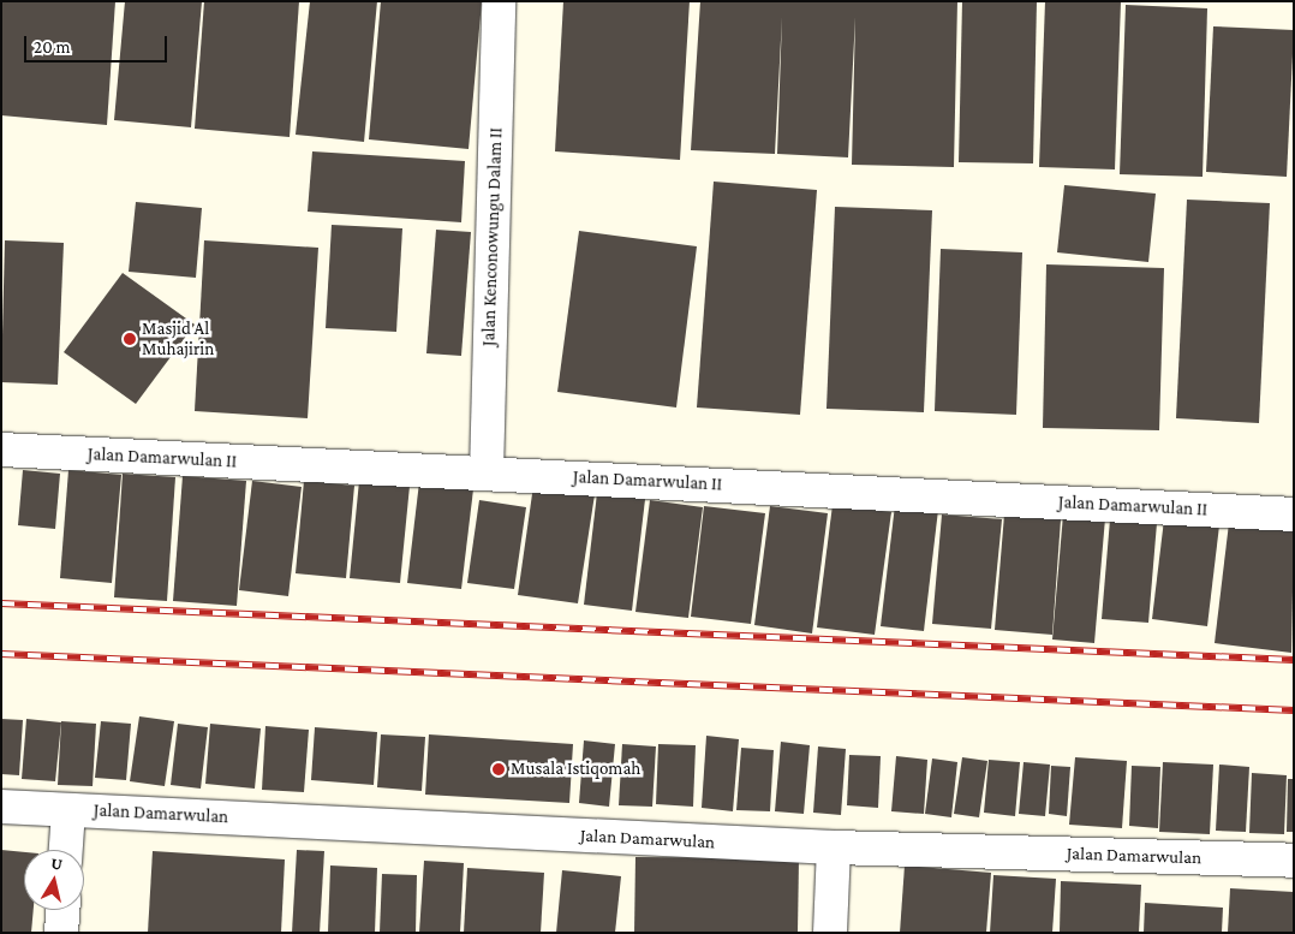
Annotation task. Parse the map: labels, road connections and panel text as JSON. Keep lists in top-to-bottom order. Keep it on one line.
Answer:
{"streets":{"street":["Jalan Kenconowungu Dalam II","Jalan Damarwulan II","Jalan Damarwulan"]},"crossings":[["Jalan Kenconowungu Dalam II","Jalan Damarwulan II"]],"places":["Masjid Al Muhajirin","Musala Istiqomah"],"scale_bar":"20 m","north":"top"}
